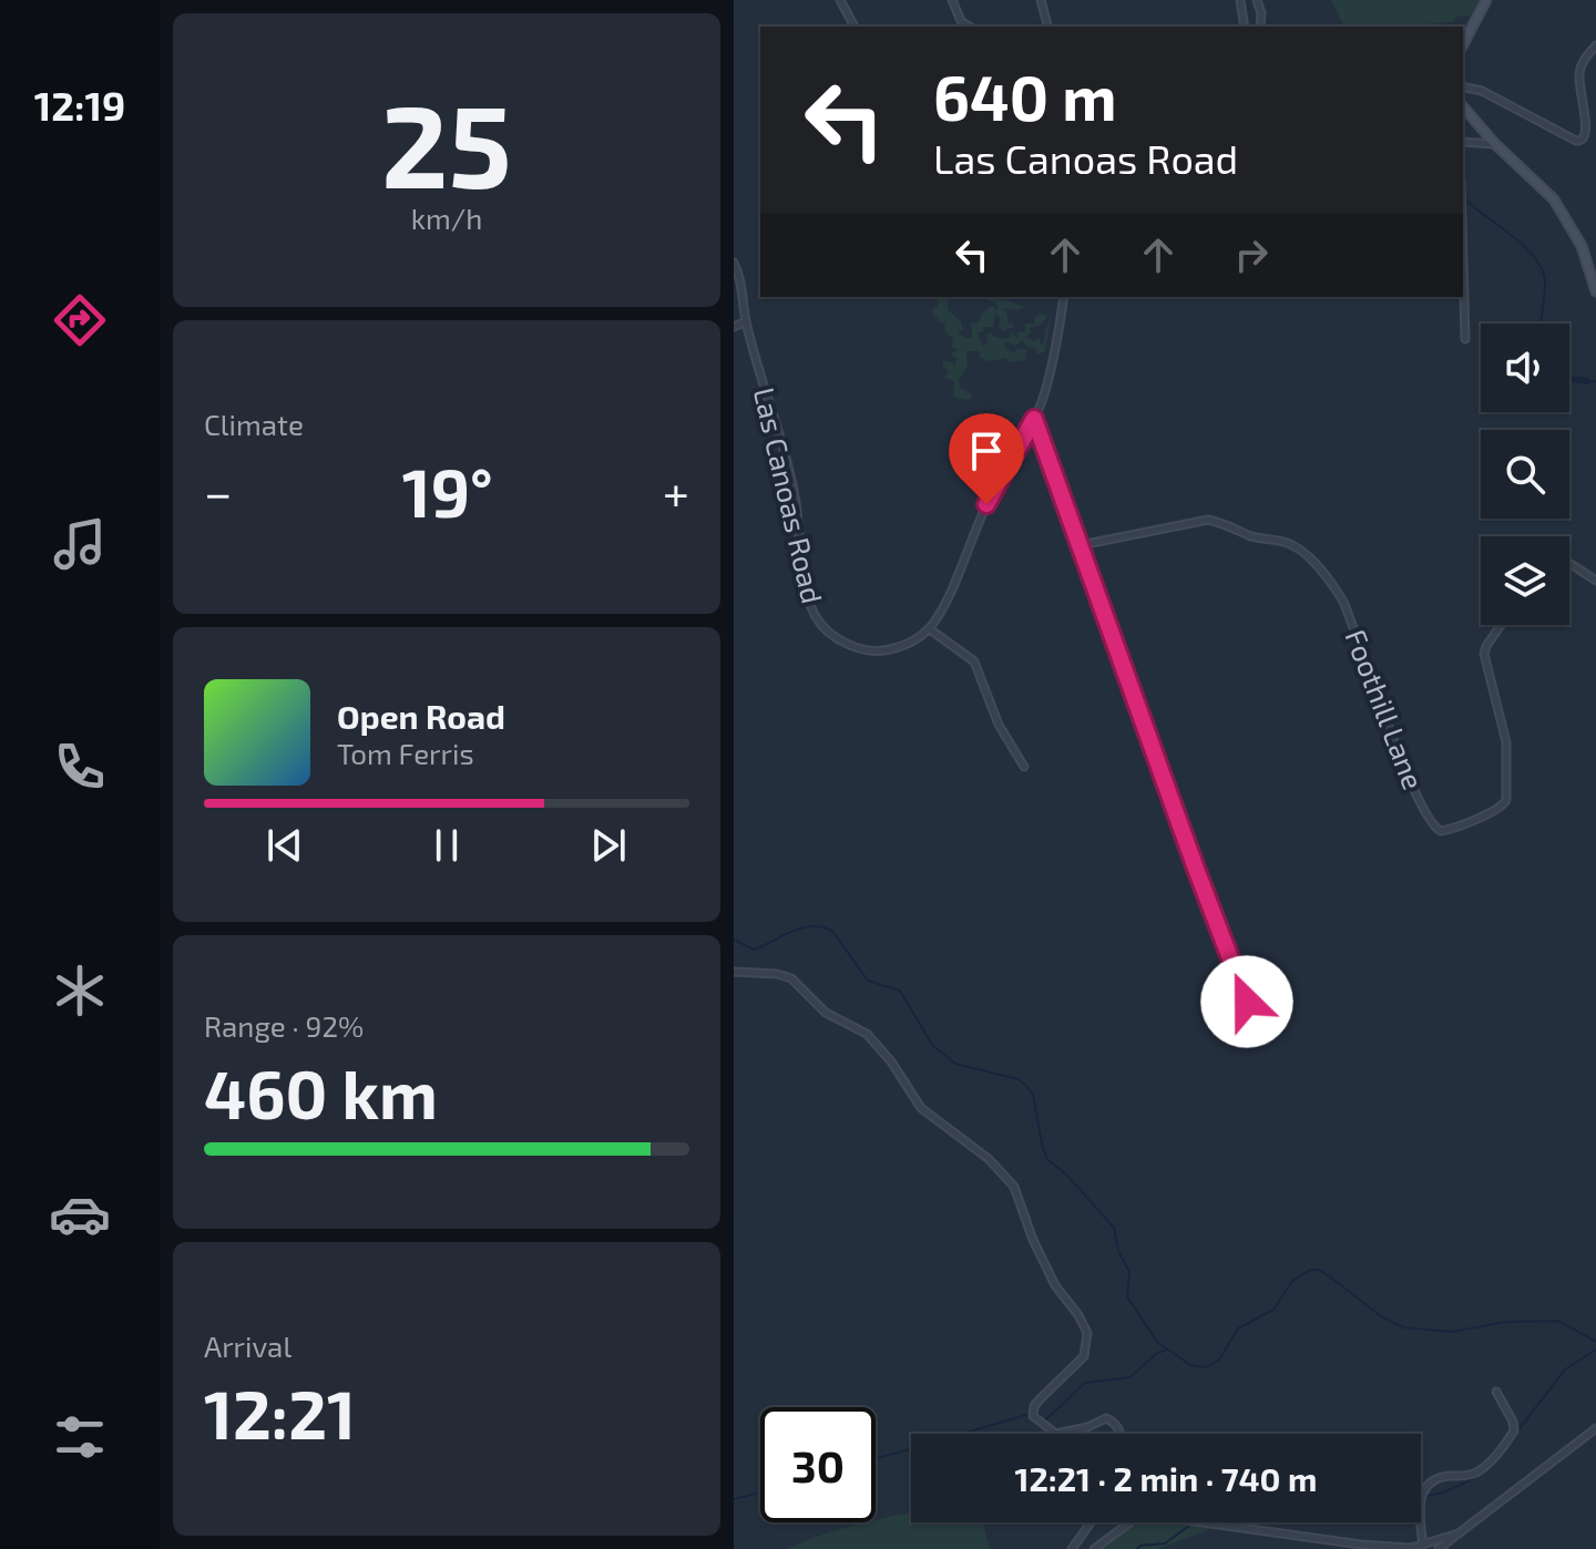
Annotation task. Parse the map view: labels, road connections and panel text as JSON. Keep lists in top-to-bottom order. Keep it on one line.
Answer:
{"streets":{"street":["Las Canoas Road","Foothill Lane"]},"page":{"tabs":"12:19","tile":[["25","km/h"],"Climate",["Range · 92%","460 km"],["Arrival","12:21"]],"turn":["640 m","Las Canoas Road"],"heat":["−","19°","+"],"song":["Open Road","Tom Ferris"],"limit":"30","trip":"12:21 · 2 min · 740 m"}}
